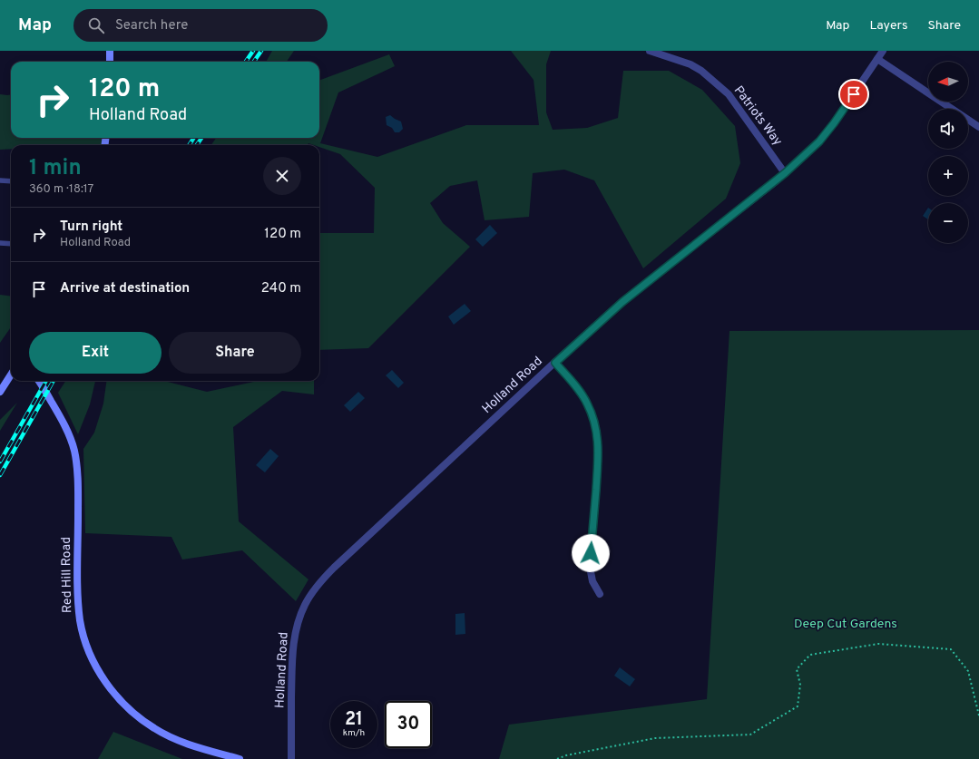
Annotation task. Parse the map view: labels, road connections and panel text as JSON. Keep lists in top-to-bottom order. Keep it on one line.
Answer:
{"streets":{"street":["Patriots Way","Holland Road","Red Hill Road"]},"crossings":[["Patriots Way","Holland Road"]],"parks":["Deep Cut Gardens"],"north":"left","page":{"header":"Map","search":"Search here","nav":["Map","Layers","Share"],"map_buttons":["+","−"],"turn":["120 m","Holland Road"],"heading":["1 min","360 m · 18:17"],"list":[{"name":"Turn right","note":"Holland Road","value":"120 m"},{"name":"Arrive at destination","value":"240 m"}],"buttons":["Exit","Share"],"speed":"21 km/h","limit":"30"}}
